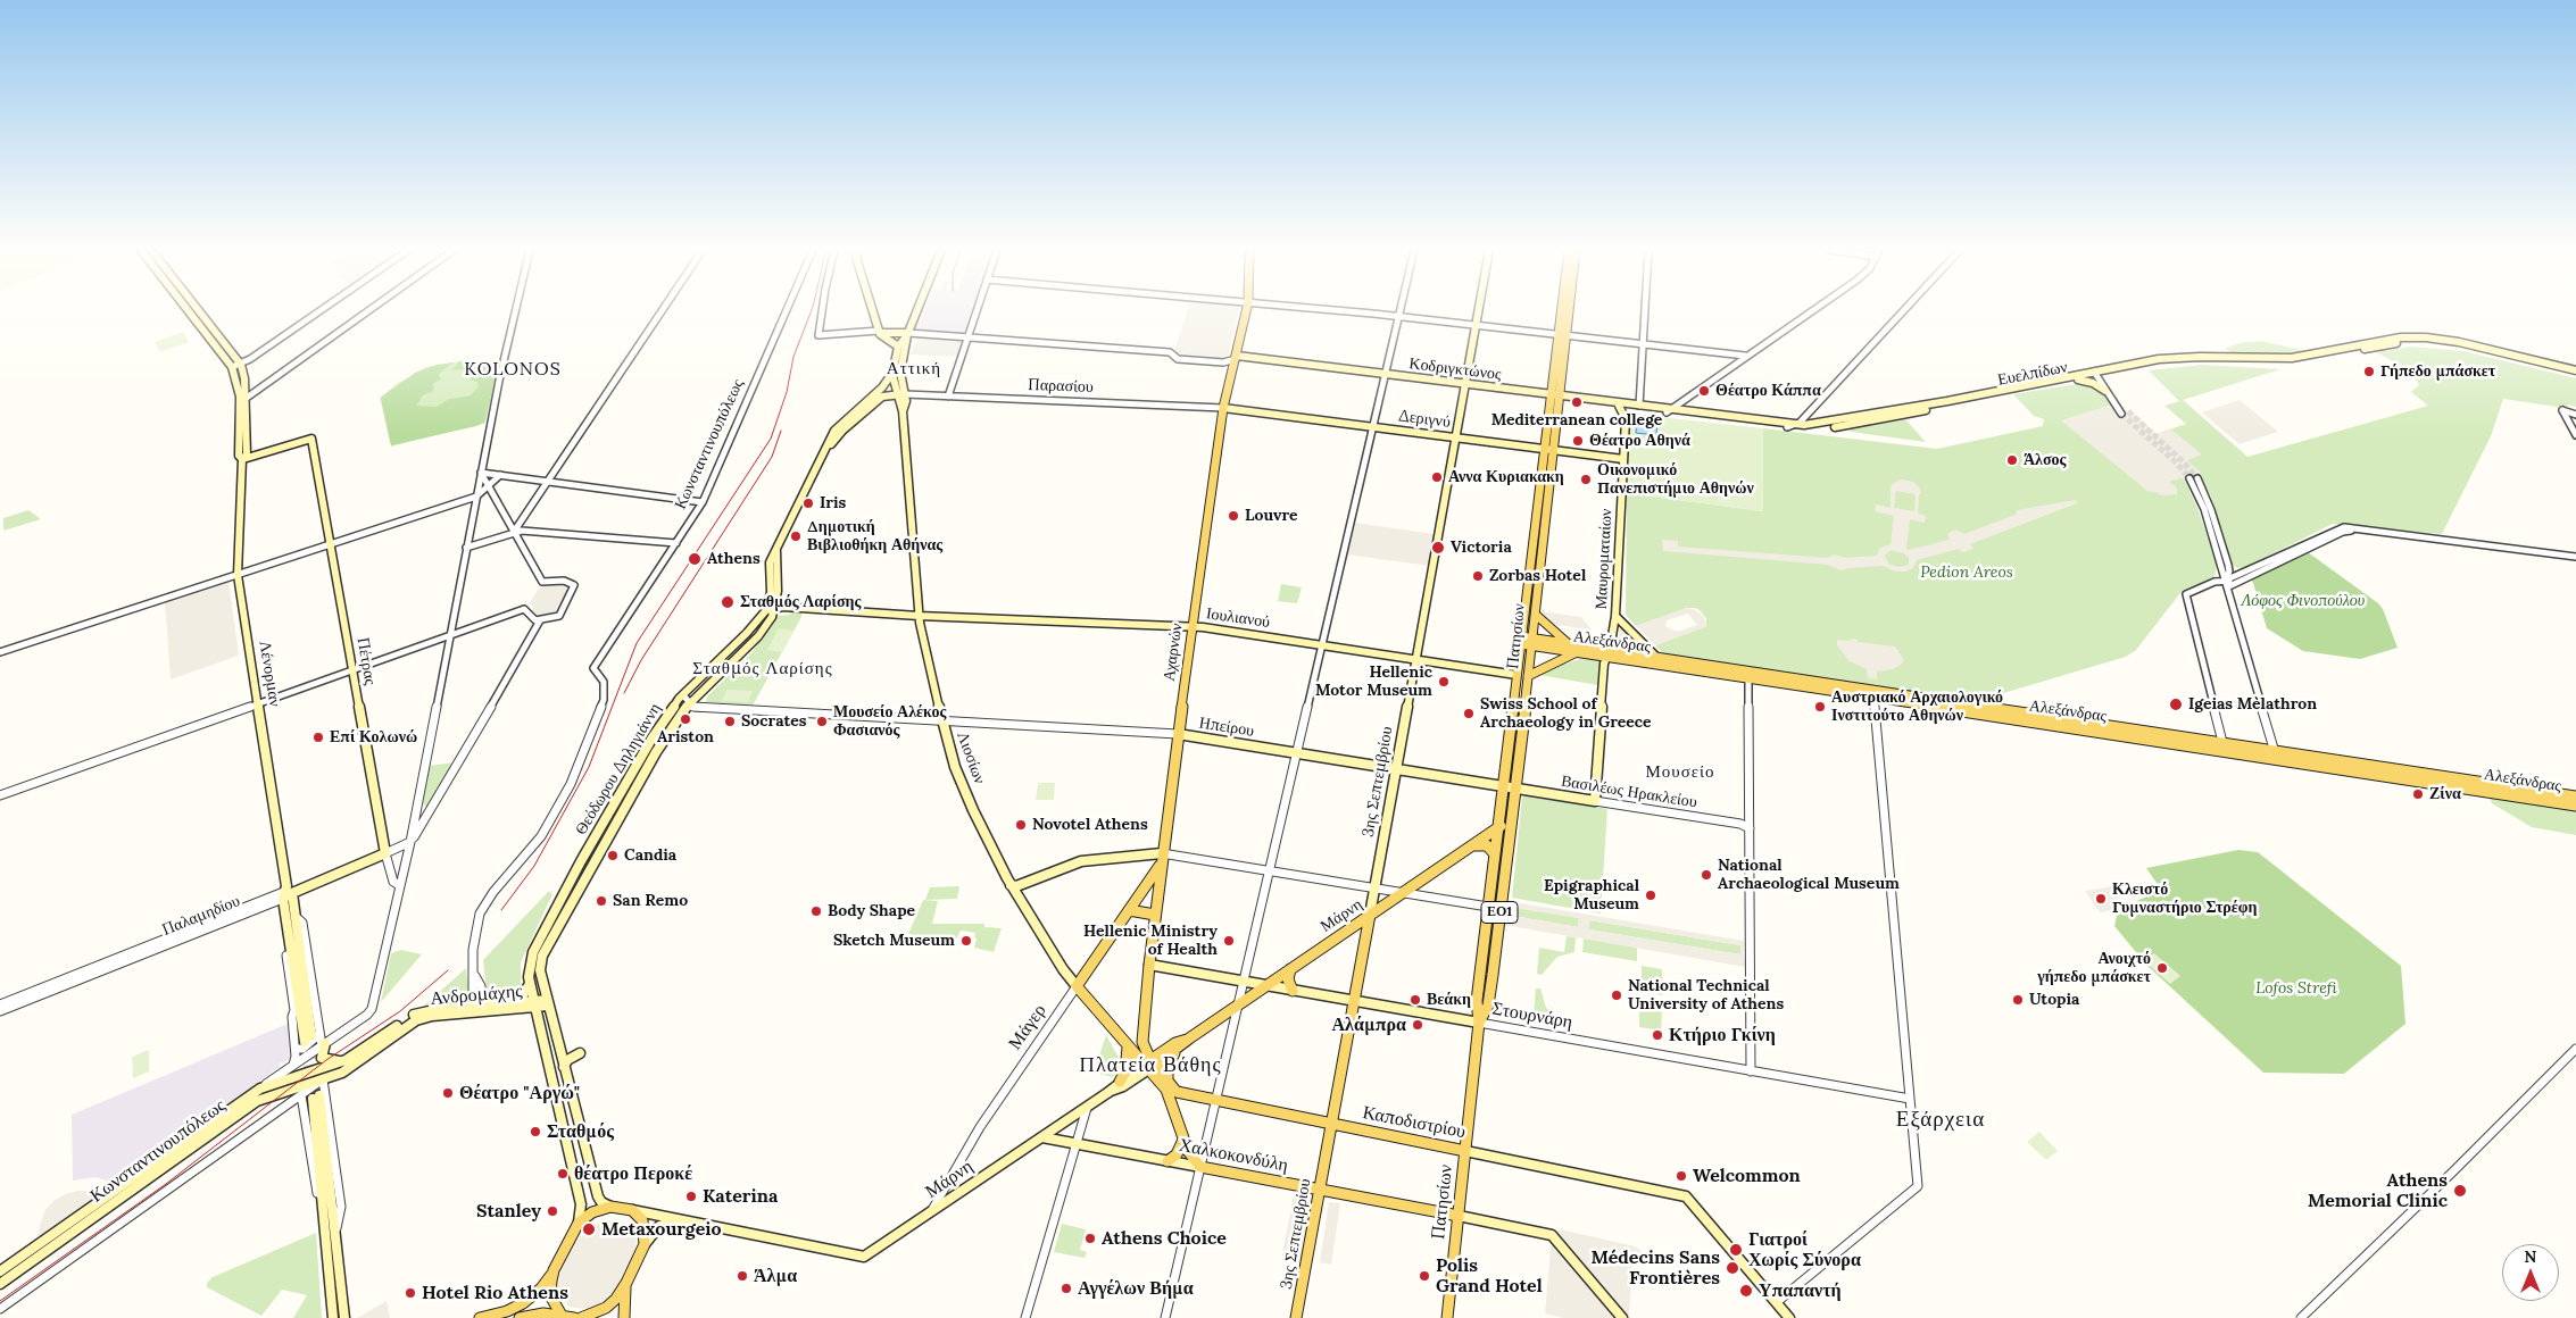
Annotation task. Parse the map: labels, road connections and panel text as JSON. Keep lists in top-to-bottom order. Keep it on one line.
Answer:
{"streets":{"main road":["Κοδριγκτώνος","Ευελπίδων","Δεριγνύ","Κωνσταντινουπόλεως","Μαυροματαίων","Ιουλιανού","Πατησίων","Αλεξάνδρας","Αχαρνών","Πέτρας","Λένορμαν","Ηπείρου","Λιοσίων","Θεόδωρου Δηληγιάννη","3ης Σεπτεμβρίου","Βασιλέως Ηρακλείου","ΕΟ1","Παλαμηδίου","Μάρνη","Ανδρομάχης","Στουρνάρη","Μάγερ","Καποδιστρίου","Χαλκοκονδύλη"],"street":["Παρασίου"]},"crossings":[["Κοδριγκτώνος","Ευελπίδων"],["Κοδριγκτώνος","Μαυροματαίων"],["Κοδριγκτώνος","Πατησίων"],["Κοδριγκτώνος","Αχαρνών"],["Κοδριγκτώνος","3ης Σεπτεμβρίου"],["Παρασίου","Δεριγνύ"],["Παρασίου","Αχαρνών"],["Παρασίου","Λιοσίων"],["Δεριγνύ","Μαυροματαίων"],["Δεριγνύ","Πατησίων"],["Δεριγνύ","Αχαρνών"],["Δεριγνύ","3ης Σεπτεμβρίου"],["Κωνσταντινουπόλεως","Λένορμαν"],["Κωνσταντινουπόλεως","Ανδρομάχης"],["Μαυροματαίων","Αλεξάνδρας"],["Μαυροματαίων","Βασιλέως Ηρακλείου"],["Ιουλιανού","Πατησίων"],["Ιουλιανού","Αχαρνών"],["Ιουλιανού","Λιοσίων"],["Ιουλιανού","Θεόδωρου Δηληγιάννη"],["Ιουλιανού","3ης Σεπτεμβρίου"],["Πατησίων","Αλεξάνδρας"],["Πατησίων","Ηπείρου"],["Πατησίων","Βασιλέως Ηρακλείου"],["Πατησίων","Μάρνη"],["Πατησίων","Στουρνάρη"],["Πατησίων","Καποδιστρίου"],["Πατησίων","Χαλκοκονδύλη"],["Αχαρνών","Ηπείρου"],["Αχαρνών","Λιοσίων"],["Αχαρνών","Μάρνη"],["Αχαρνών","Στουρνάρη"],["Αχαρνών","Μάγερ"],["Αχαρνών","Καποδιστρίου"],["Πέτρας","Λένορμαν"],["Πέτρας","Παλαμηδίου"],["Λένορμαν","Παλαμηδίου"],["Ηπείρου","Λιοσίων"],["Ηπείρου","Θεόδωρου Δηληγιάννη"],["Ηπείρου","3ης Σεπτεμβρίου"],["Ηπείρου","Βασιλέως Ηρακλείου"],["Λιοσίων","Μάρνη"],["Λιοσίων","Μάγερ"],["Λιοσίων","Καποδιστρίου"],["Θεόδωρου Δηληγιάννη","Ανδρομάχης"],["3ης Σεπτεμβρίου","Μάρνη"],["3ης Σεπτεμβρίου","Στουρνάρη"],["3ης Σεπτεμβρίου","Καποδιστρίου"],["3ης Σεπτεμβρίου","Χαλκοκονδύλη"],["Μάρνη","Στουρνάρη"],["Μάρνη","Μάγερ"],["Μάρνη","Καποδιστρίου"],["Μάρνη","Χαλκοκονδύλη"]],"districts":["KOLONOS","Αττική","Σταθμός Λαρίσης","Μουσείο","Πλατεία Βάθης","Εξάρχεια"],"parks":["Pedion Areos","Λόφος Φινοπούλου","Lofos Strefi"],"places":["Γήπεδο μπάσκετ","Θέατρο Κάππα","Mediterranean college","Θέατρο Αθηνά","Άλσος","Αννα Κυριακακη","Οικονομικό Πανεπιστήμιο Αθηνών","Iris","Louvre","Δημοτική Βιβλιοθήκη Αθήνας","Victoria","Athens","Zorbas Hotel","Σταθμός Λαρίσης","Hellenic Motor Museum","Igeias Mèlathron","Αυστριακό Αρχαιολογικό Ινστιτούτο Αθηνών","Swiss School of Archaeology in Greece","Ariston","Socrates","Μουσείο Αλέκος Φασιανός","Επί Κολωνώ","Ζίνα","Novotel Athens","Candia","National Archaeological Museum","Epigraphical Museum","Κλειστό Γυμναστήριο Στρέφη","San Remo","Body Shape","Sketch Museum","Hellenic Ministry of Health","Ανοιχτό γήπεδο μπάσκετ","National Technical University of Athens","Βεάκη","Utopia","Αλάμπρα","Κτήριο Γκίνη","Θέατρο \"Αργώ\"","Σταθμός","θέατρο Περοκέ","Welcommon","Athens Memorial Clinic","Katerina","Stanley","Metaxourgeio","Athens Choice","Γιατροί Χωρίς Σύνορα","Médecins Sans Frontières","Άλμα","Polis Grand Hotel","Αγγέλων Βήμα","Υπαπαντή","Hotel Rio Athens"],"north":"top"}
